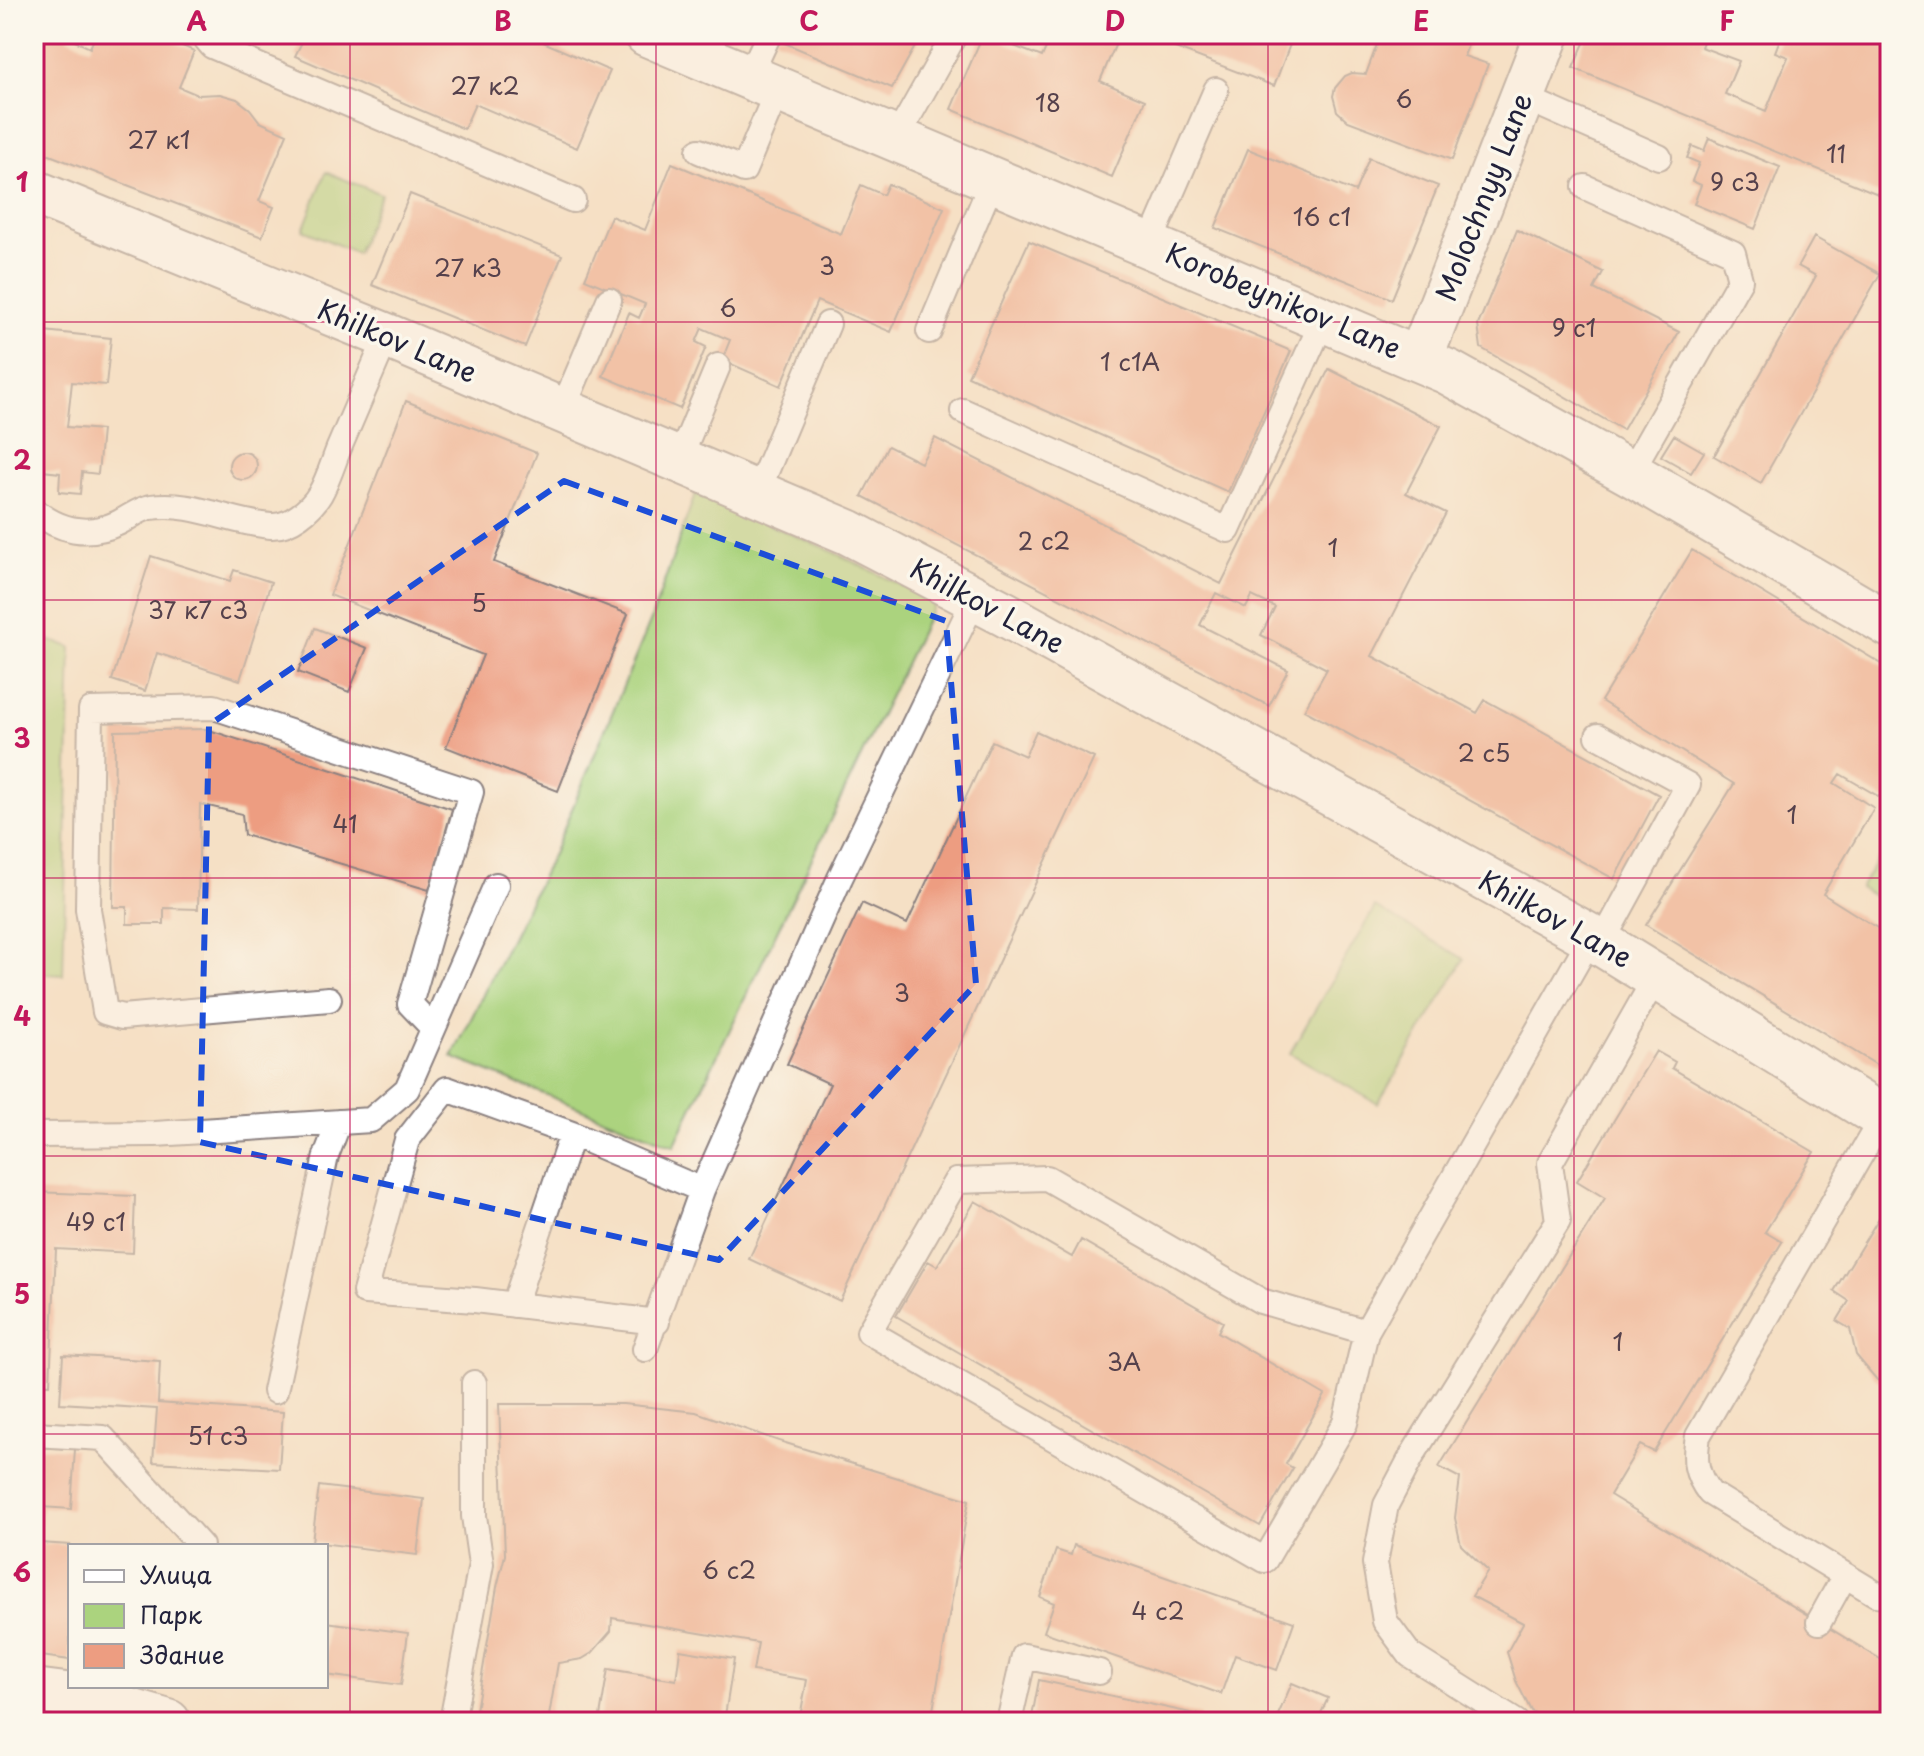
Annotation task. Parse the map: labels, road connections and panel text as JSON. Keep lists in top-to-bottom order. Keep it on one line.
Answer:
{"streets":{"street":["Molochnyy Lane","Korobeynikov Lane","Khilkov Lane"]},"crossings":[["Molochnyy Lane","Korobeynikov Lane"]],"house_numbers":["27 к2","6","18","27 к1","11","9 с3","16 с1","3","27 к3","6","9 с1","1 с1А","2 c2","1","5","37 к7 с3","2 с5","1","41","3","49 с1","1","3А","51 с3","6 с2","4 с2"],"legend":["Улица","Парк","Здание"],"grid":{"columns":["A","B","C","D","E","F"],"rows":["1","2","3","4","5","6"]}}
